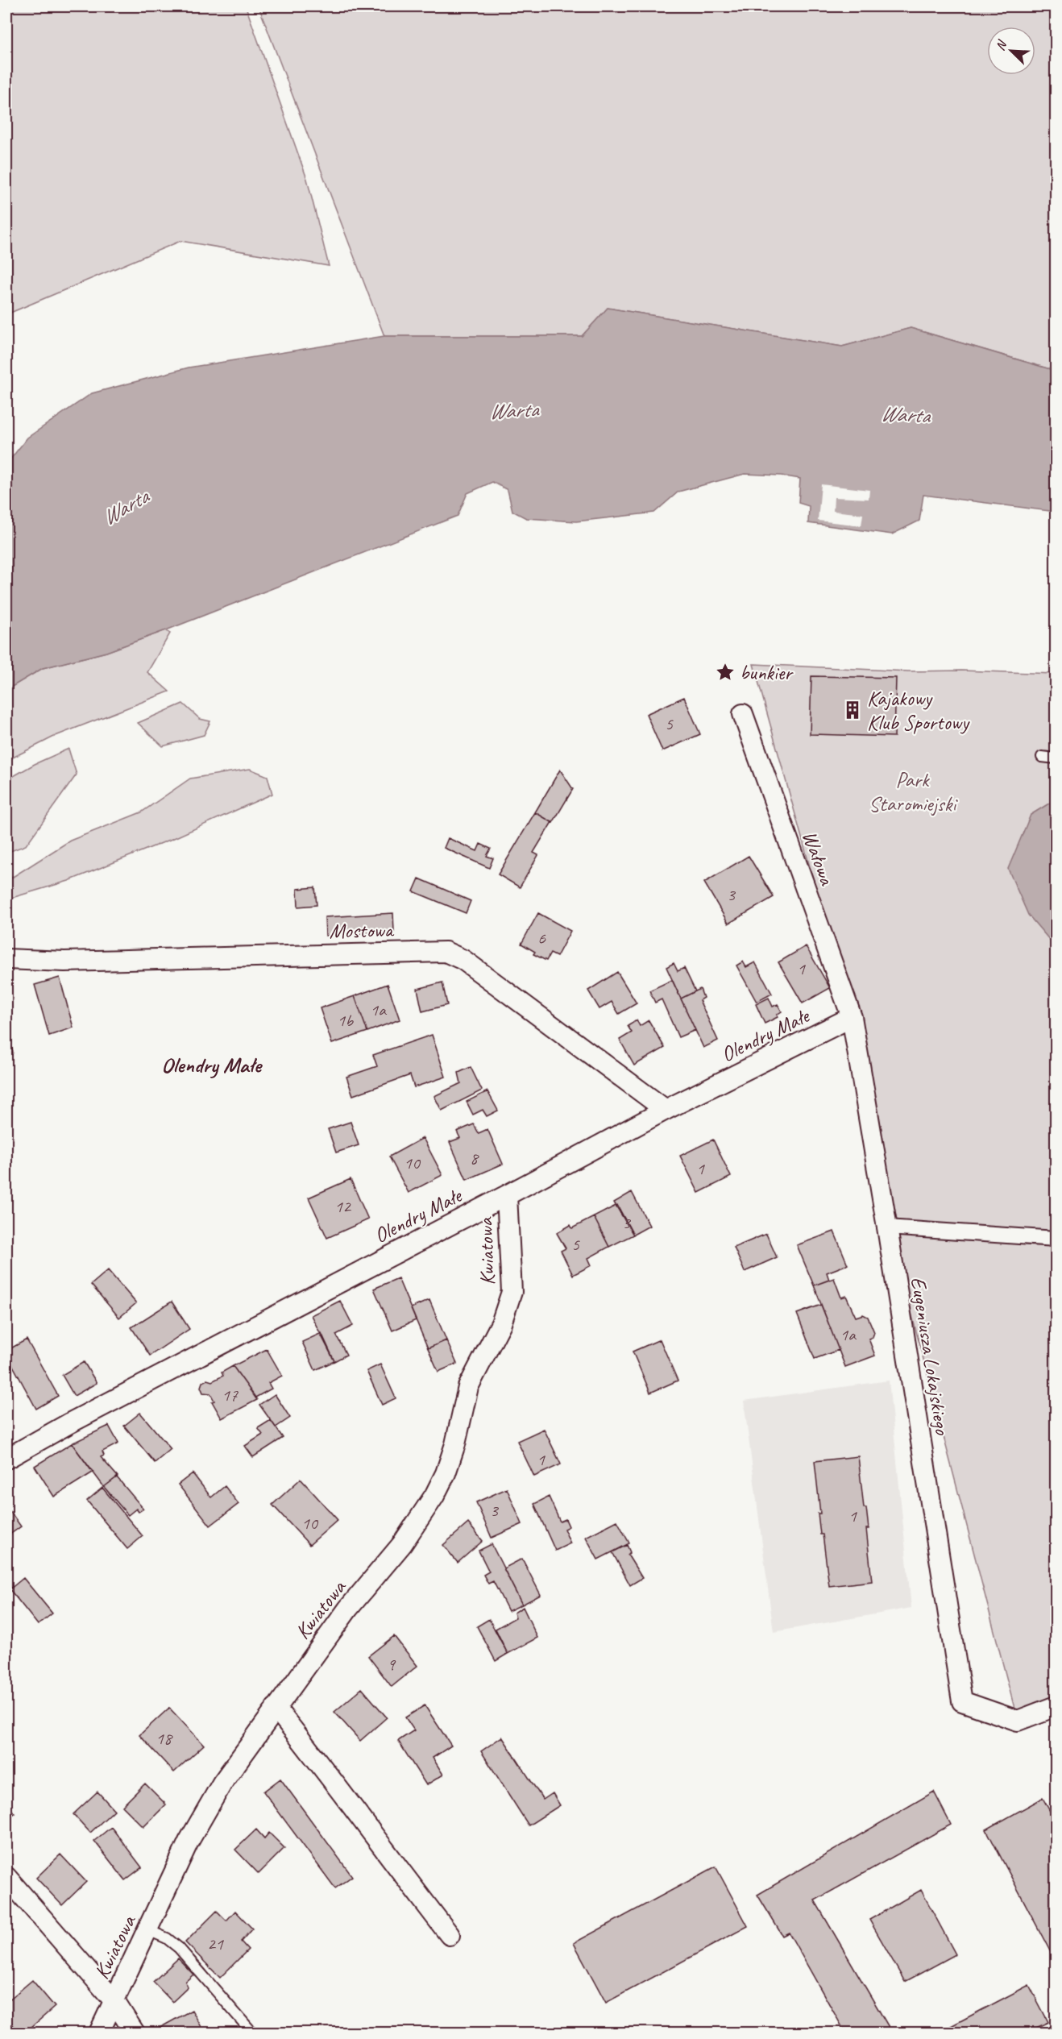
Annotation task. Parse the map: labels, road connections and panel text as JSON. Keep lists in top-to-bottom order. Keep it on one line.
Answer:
{"streets":{"street":["Wałowa","Mostowa","Olendry Małe","Kwiatowa","Eugeniusza Lokajskiego"]},"crossings":[["Wałowa","Olendry Małe"],["Wałowa","Eugeniusza Lokajskiego"],["Mostowa","Olendry Małe"],["Olendry Małe","Kwiatowa"],["Olendry Małe","Eugeniusza Lokajskiego"]],"districts":["Olendry Małe"],"water":["Warta"],"parks":["Park Staromiejski"],"places":{"place":["bunkier"],"building":["Kajakowy Klub Sportowy"]},"house_numbers":["5","3","6","1","1a","1b","8","10","1","12","3","5","1a","17","1","3","1","10","9","18","21"],"north":"top left"}
